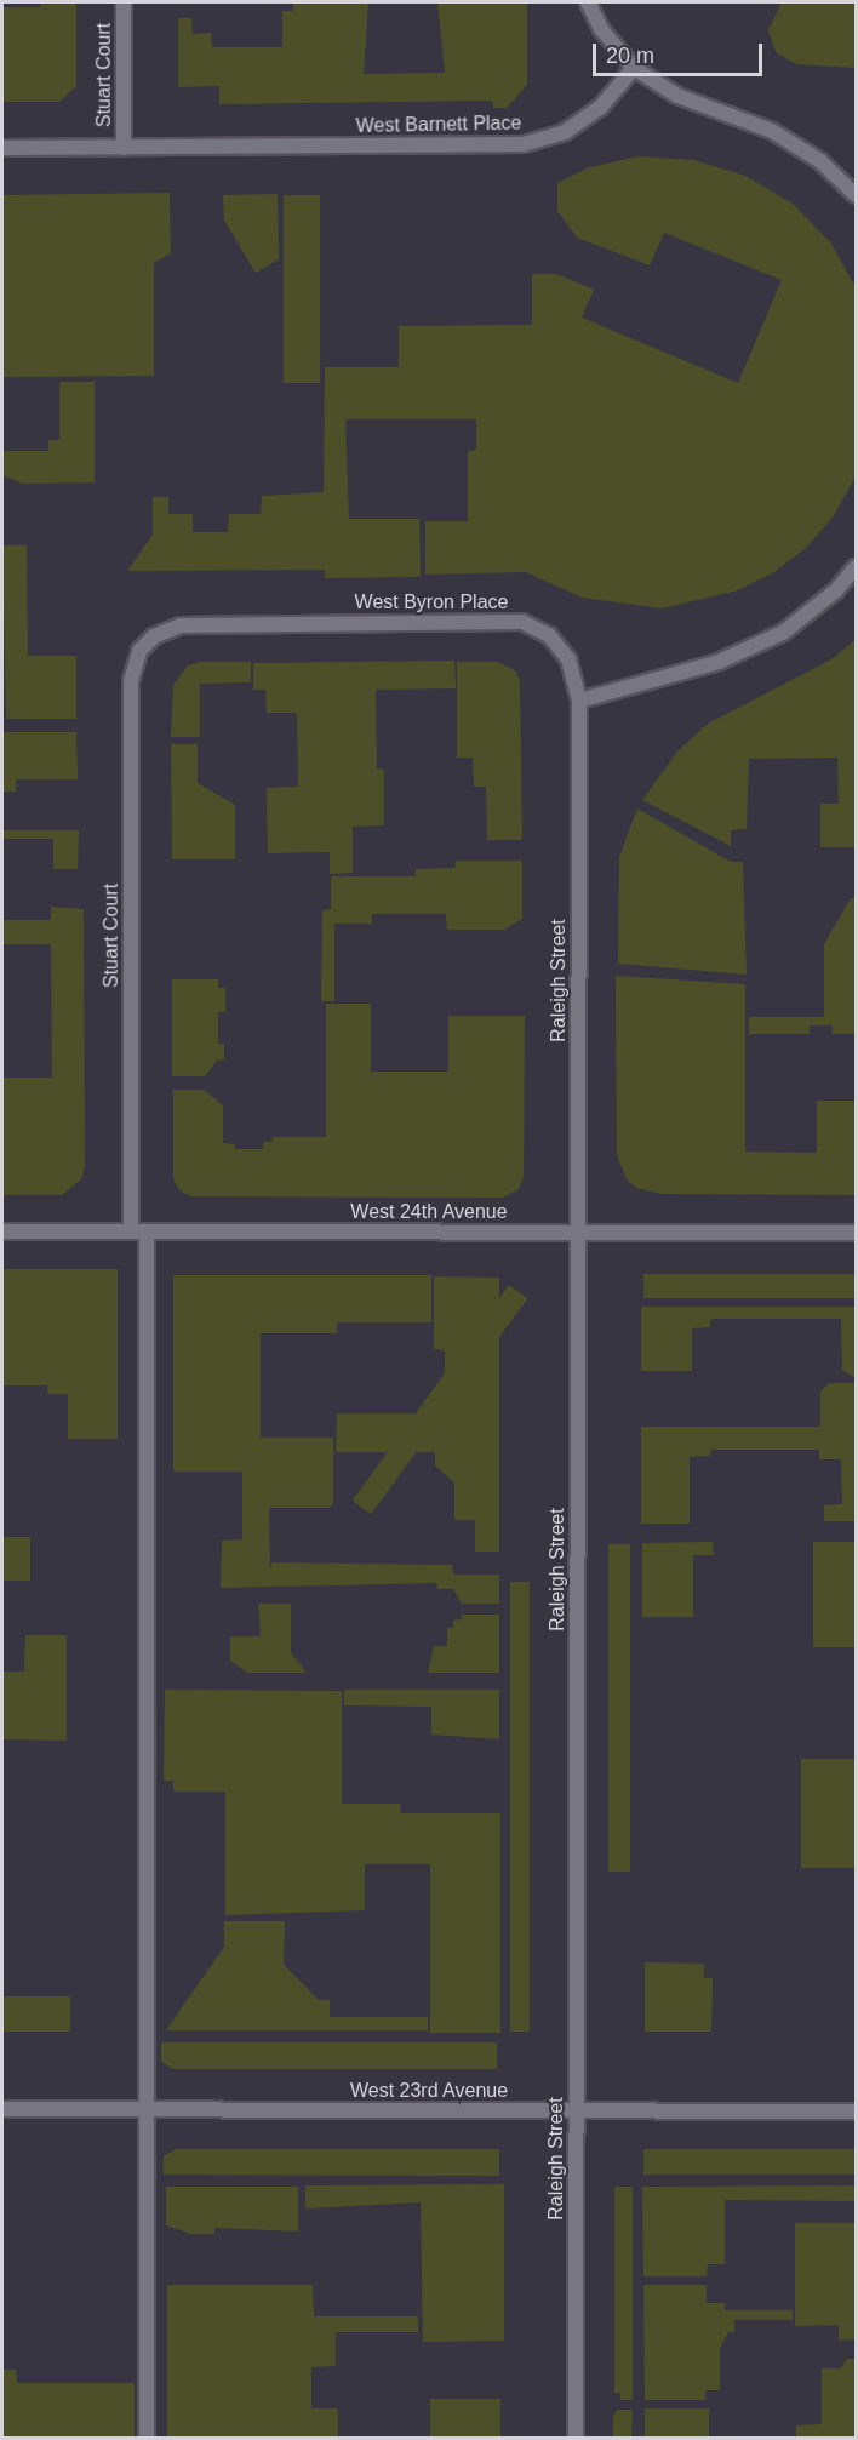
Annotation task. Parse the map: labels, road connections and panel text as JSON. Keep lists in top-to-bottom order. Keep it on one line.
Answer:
{"streets":{"street":["Stuart Court","West Barnett Place","West Byron Place","Raleigh Street","West 24th Avenue","West 23rd Avenue"]},"crossings":[["Stuart Court","West Barnett Place"],["Stuart Court","West Byron Place"],["Stuart Court","West 24th Avenue"],["Stuart Court","West 23rd Avenue"],["West Byron Place","Raleigh Street"],["Raleigh Street","West 24th Avenue"],["Raleigh Street","West 23rd Avenue"]],"scale_bar":"20 m"}
